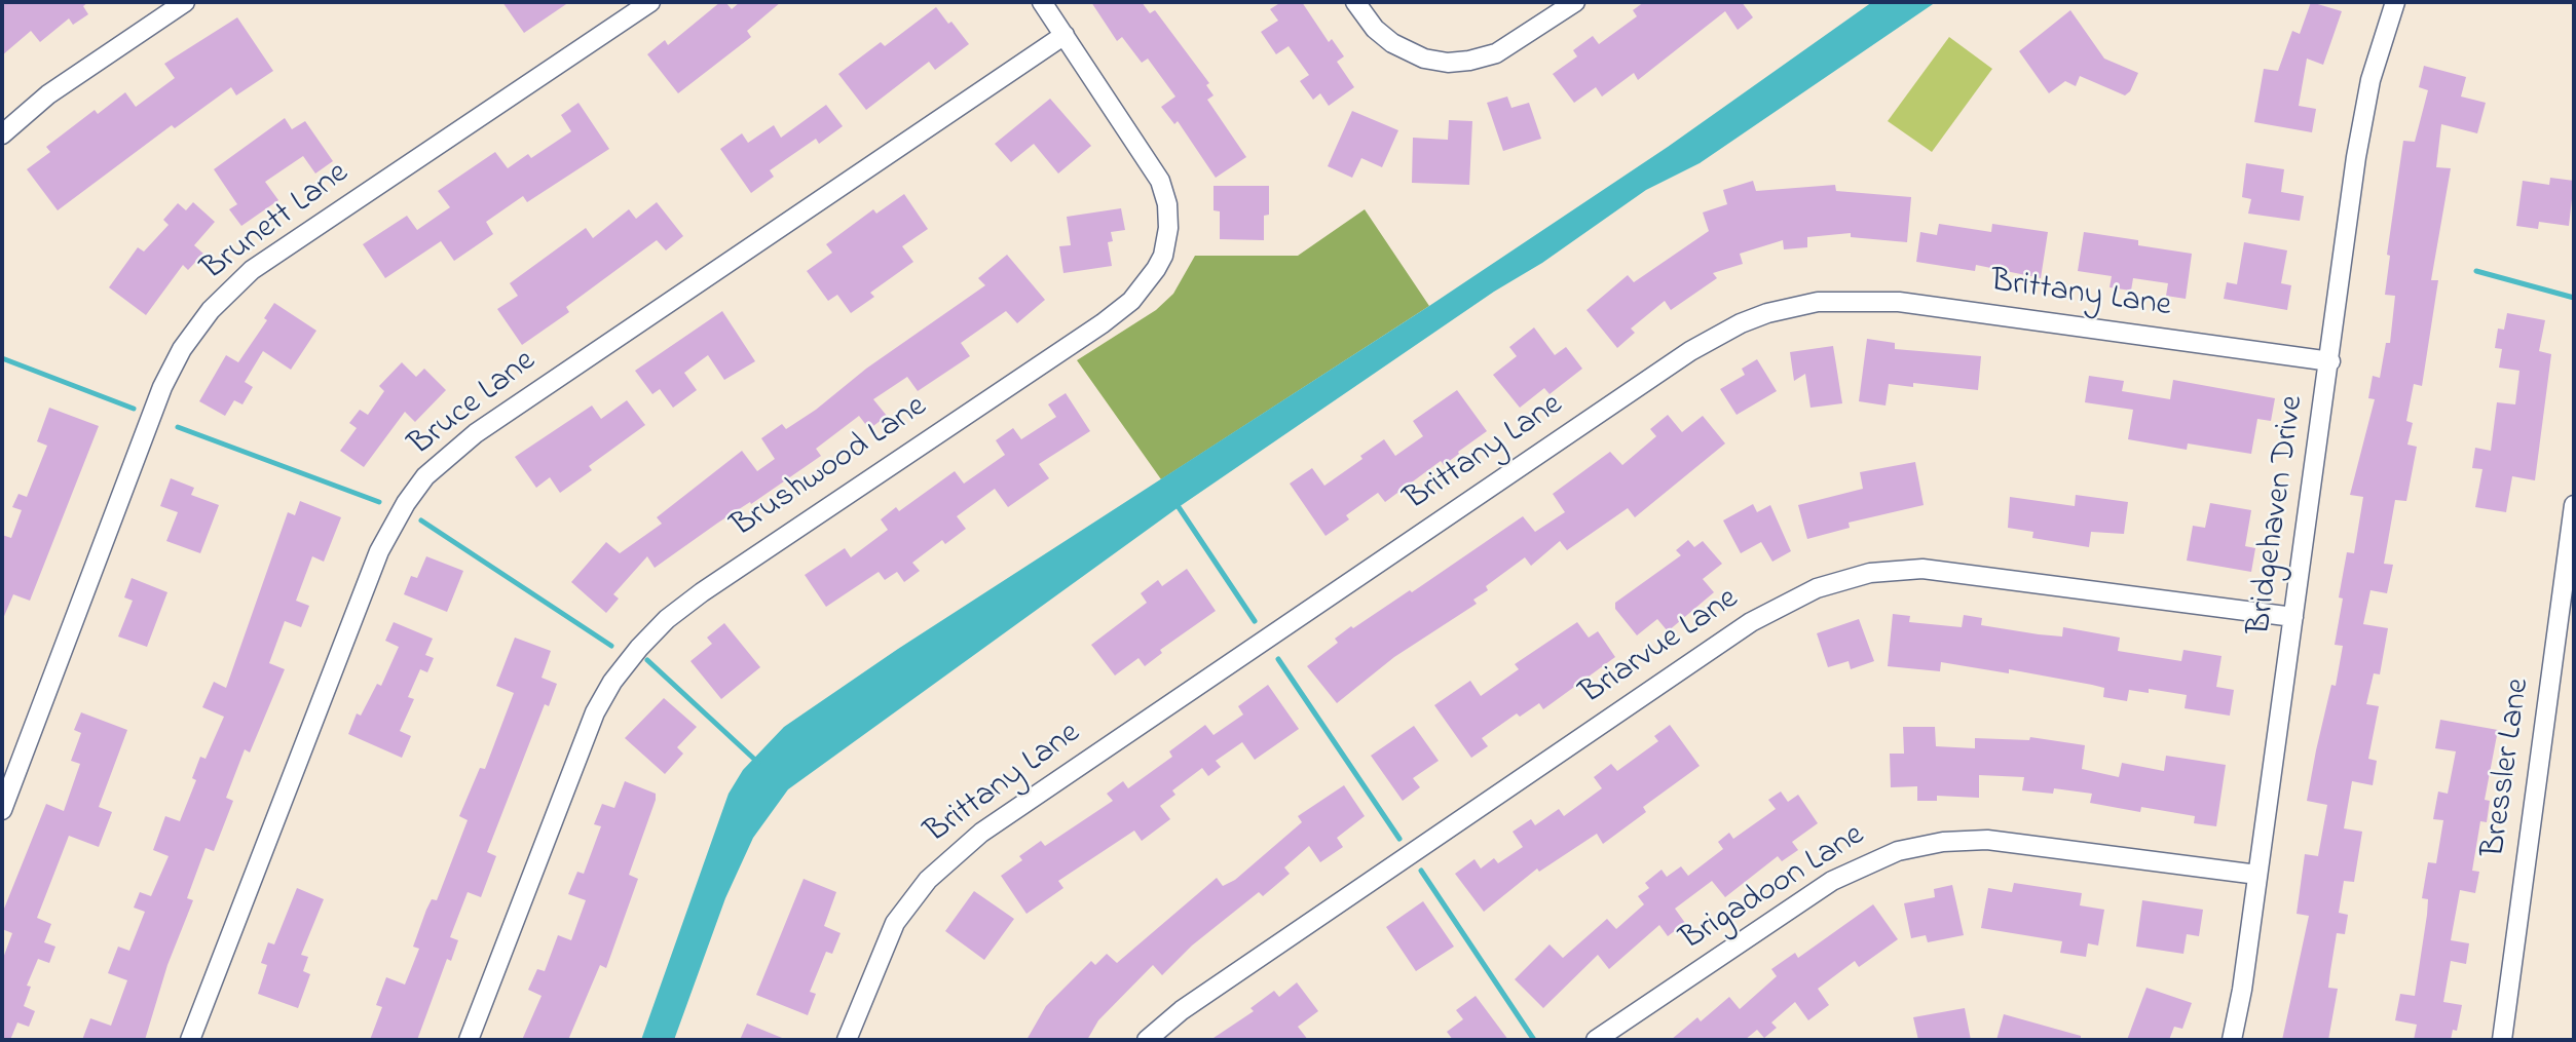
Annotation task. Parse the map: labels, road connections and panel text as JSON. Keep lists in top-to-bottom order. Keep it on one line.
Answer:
{"streets":{"street":["Brunett Lane","Brittany Lane","Bruce Lane","Brushwood Lane","Bridgehaven Drive","Briarvue Lane","Bressler Lane","Brigadoon Lane"]},"crossings":[["Brittany Lane","Bridgehaven Drive"],["Bruce Lane","Brushwood Lane"],["Bridgehaven Drive","Briarvue Lane"],["Bridgehaven Drive","Brigadoon Lane"]]}
